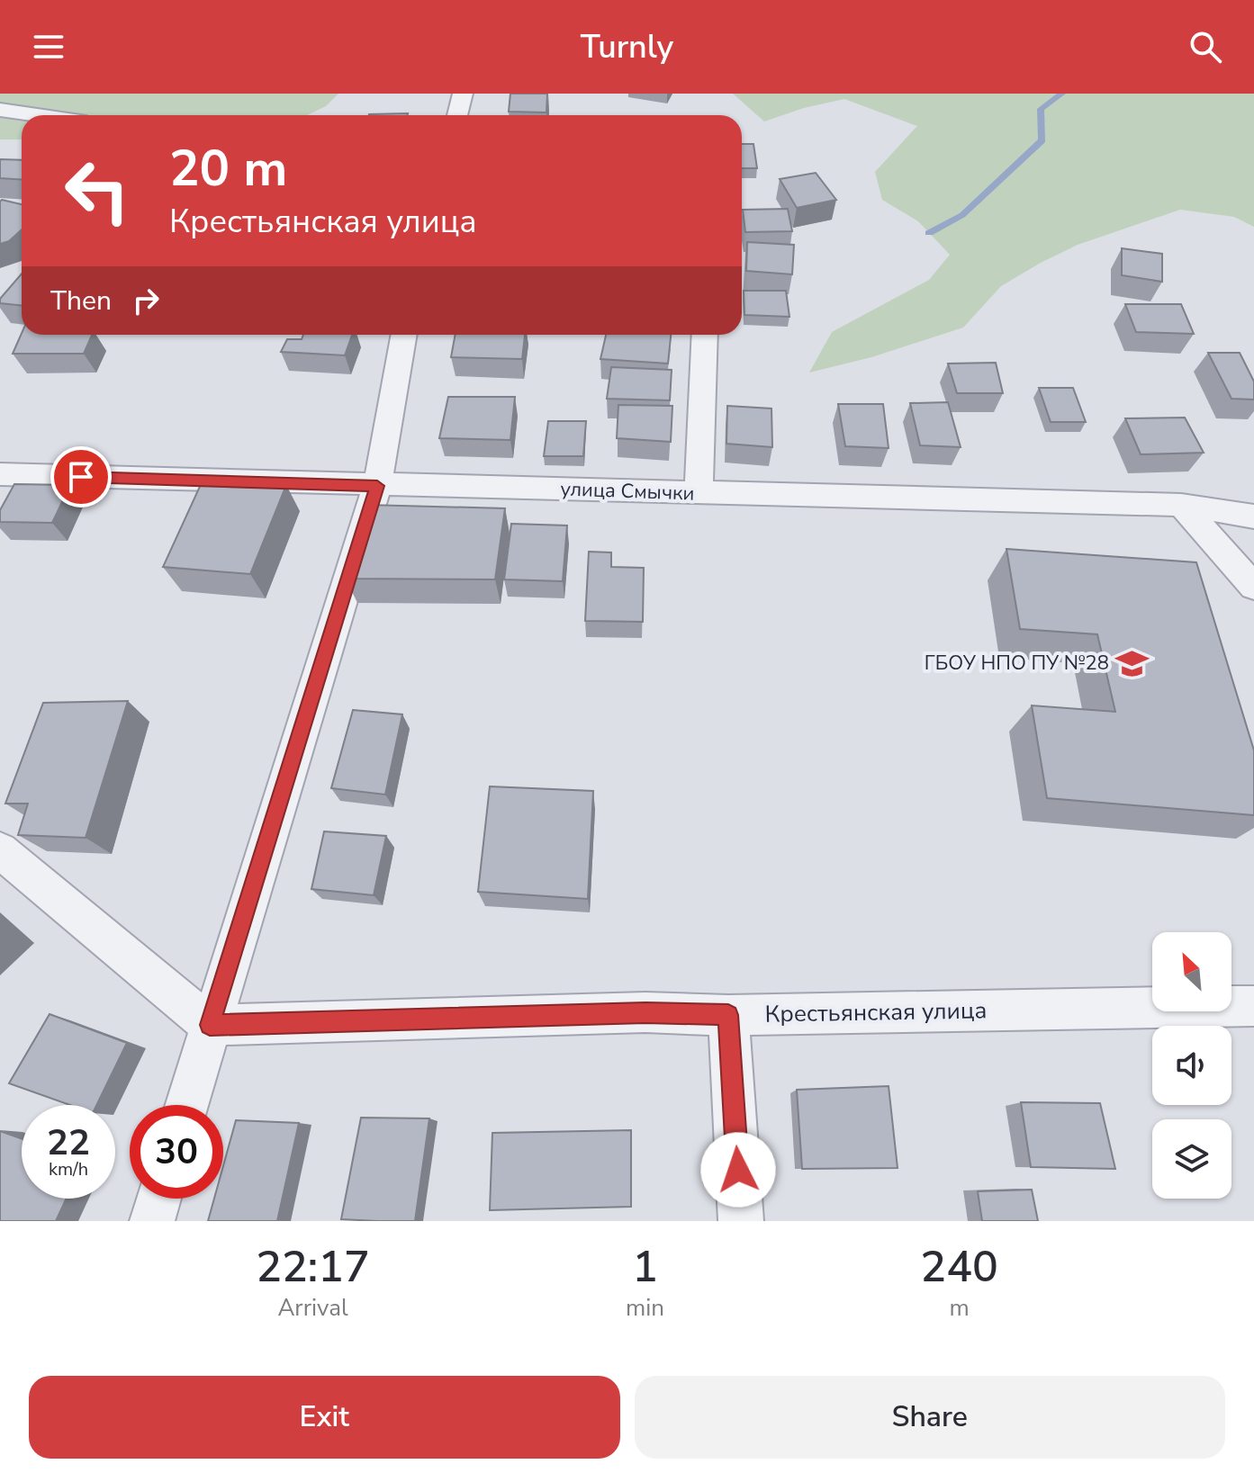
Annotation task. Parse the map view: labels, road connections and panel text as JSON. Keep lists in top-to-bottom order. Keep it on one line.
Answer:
{"streets":{"street":["улица Смычки","Крестьянская улица"]},"places":{"school or university":["ГБОУ НПО ПУ №28"]},"north":"top left","page":{"header":"Turnly","turn":["20 m","Крестьянская улица"],"then":"Then","speed":"22 km/h","limit":"30","eta":["22:17","Arrival","1","min","240","m"],"buttons":["Exit","Share"]}}
